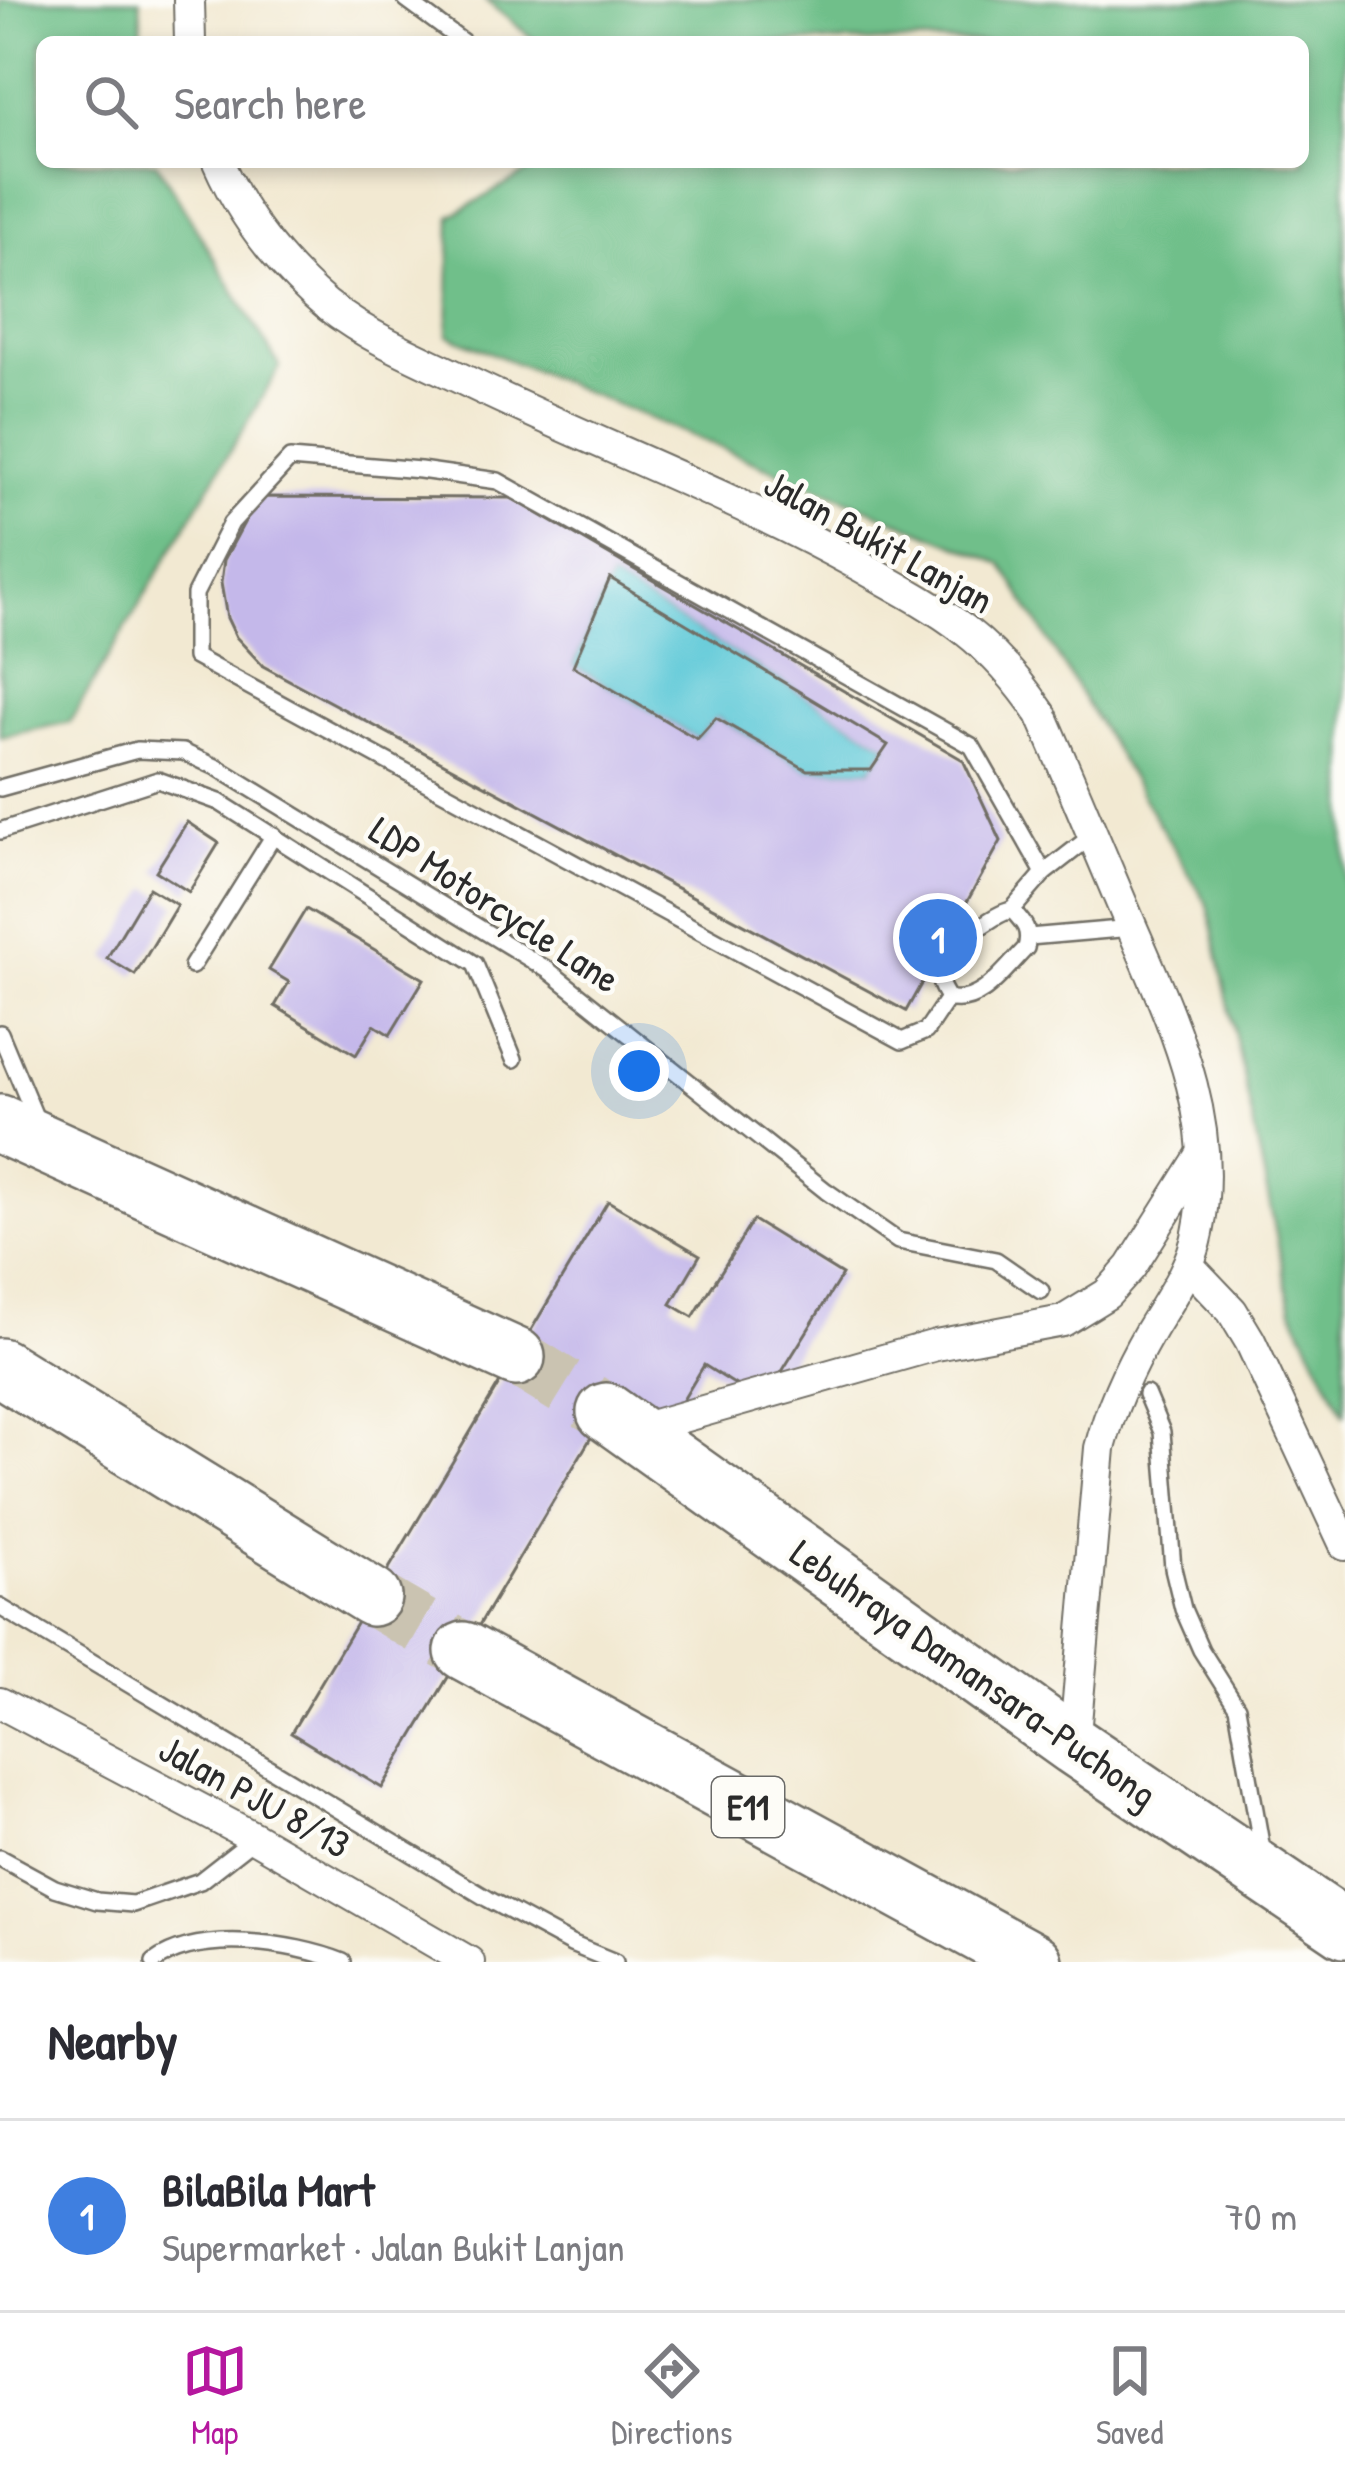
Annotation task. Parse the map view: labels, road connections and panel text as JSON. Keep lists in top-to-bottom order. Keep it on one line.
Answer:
{"streets":{"highway":["Lebuhraya Damansara–Puchong","E11"],"street":["Jalan Bukit Lanjan","Jalan PJU 8/13"],"lane":["LDP Motorcycle Lane"]},"crossings":[["Jalan Bukit Lanjan","Lebuhraya Damansara–Puchong"]],"page":{"search":"Search here","pins":"1","heading":"Nearby","list":[{"mark":"1","name":"BilaBila Mart","note":"Supermarket · Jalan Bukit Lanjan","value":"70 m"}],"nav":["Map","Directions","Saved"]}}
